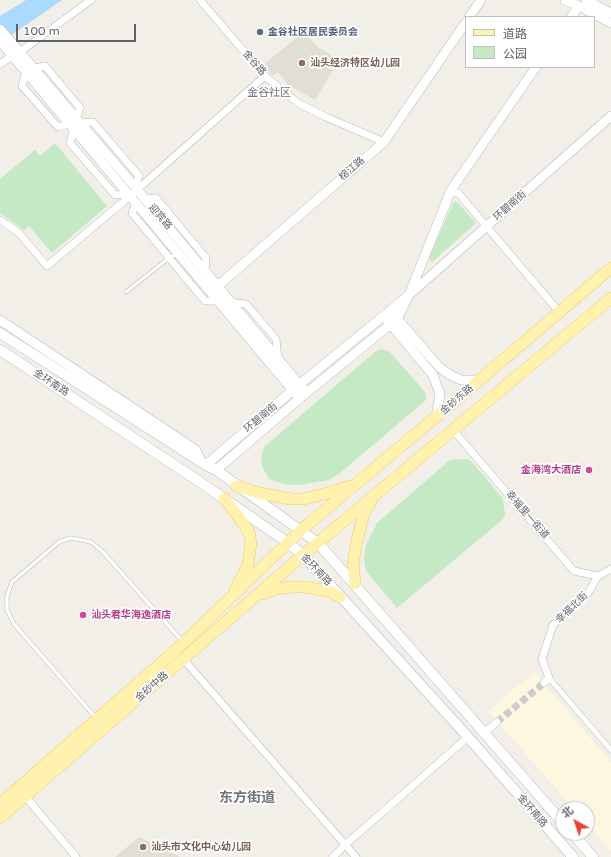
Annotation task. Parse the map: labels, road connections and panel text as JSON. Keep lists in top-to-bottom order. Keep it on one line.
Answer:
{"streets":{"main road":["金环南路","金砂东路","金砂中路"],"street":["金谷路","榕江路","环碧南街","迎宾路","幸福里一街道","幸福北街"]},"crossings":[["金谷路","榕江路"],["榕江路","迎宾路"],["环碧南街","迎宾路"],["环碧南街","金环南路"],["金环南路","金砂东路"],["金环南路","金砂中路"],["金砂东路","幸福里一街道"],["金砂东路","金砂中路"],["幸福里一街道","幸福北街"]],"districts":["金谷社区","东方街道"],"places":["金谷社区居民委员会","汕头经济特区幼儿园","金海湾大酒店","汕头君华海逸酒店","汕头市文化中心幼儿园"],"legend":["道路","公园"],"scale_bar":"100 m","north":"top left"}
